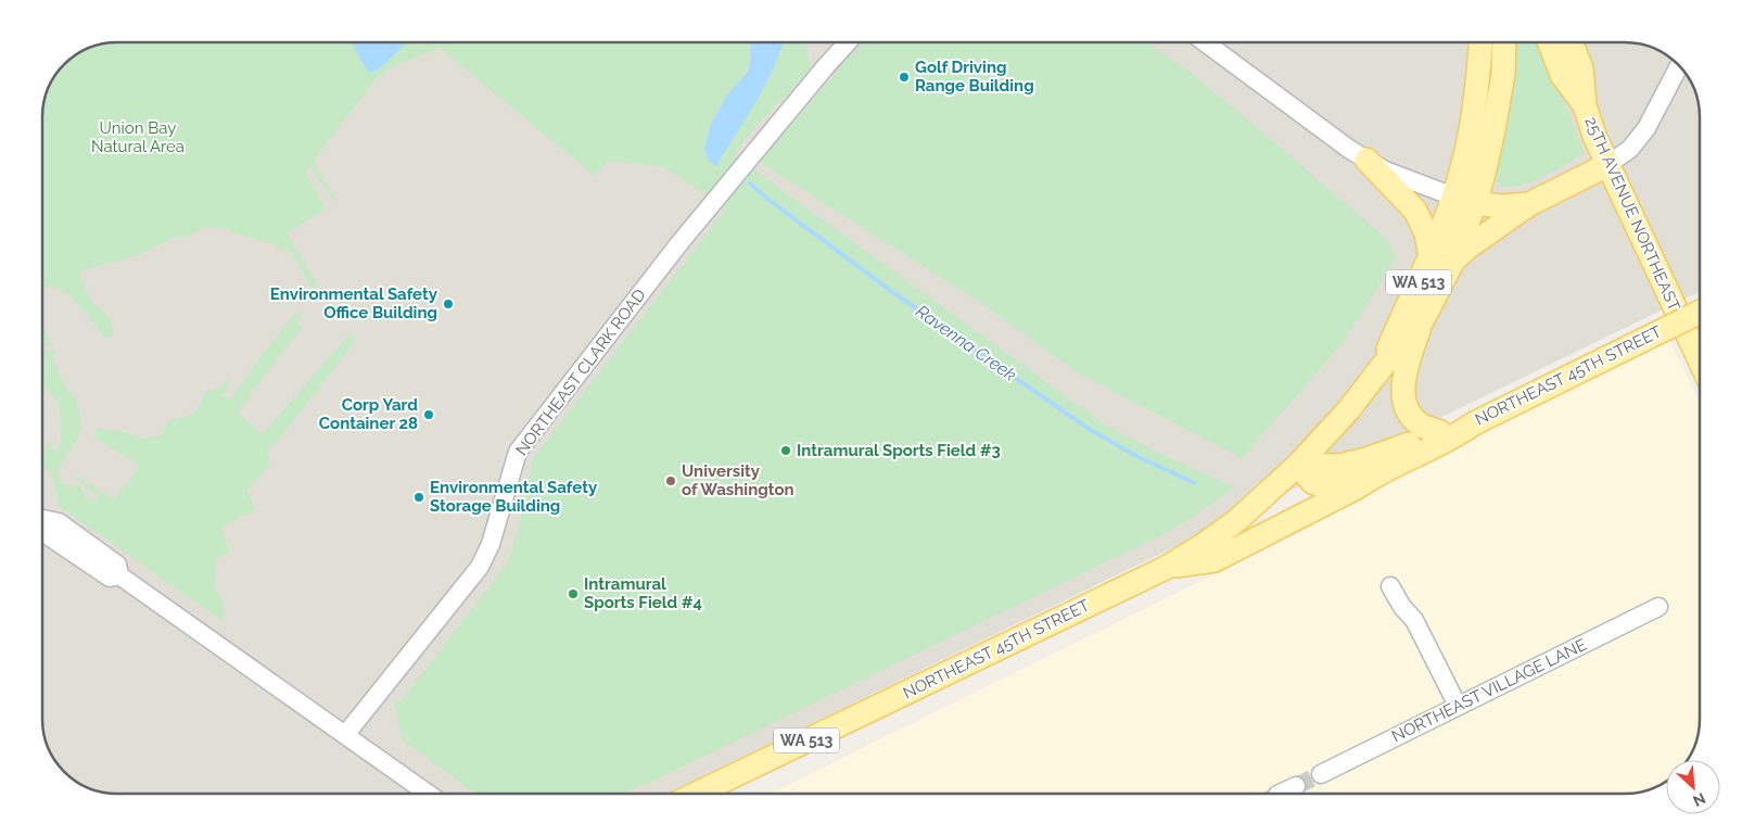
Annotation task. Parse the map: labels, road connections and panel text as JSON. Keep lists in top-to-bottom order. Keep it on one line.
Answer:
{"streets":{"main road":["25TH AVENUE NORTHEAST","WA 513","NORTHEAST 45TH STREET"],"street":["NORTHEAST CLARK ROAD","NORTHEAST VILLAGE LANE"]},"crossings":[["WA 513","NORTHEAST 45TH STREET"]],"water":["Ravenna Creek"],"parks":["Union Bay Natural Area"],"places":["Golf Driving Range Building","Environmental Safety Office Building","Corp Yard Container 28","Intramural Sports Field #3","University of Washington","Environmental Safety Storage Building","Intramural Sports Field #4"],"north":"bottom right"}
